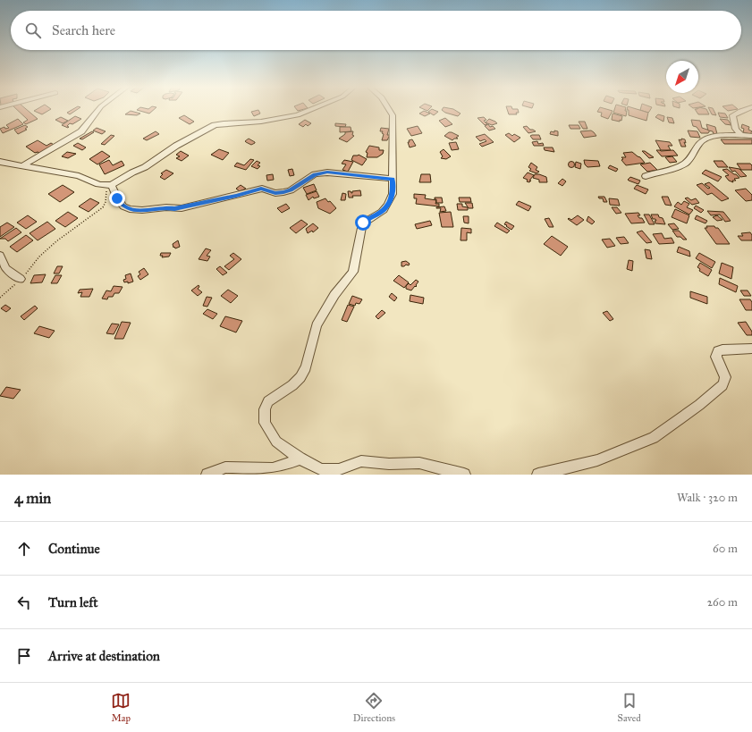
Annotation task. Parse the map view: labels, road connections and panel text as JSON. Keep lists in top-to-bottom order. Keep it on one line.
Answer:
{"north":"bottom left","page":{"search":"Search here","heading":["4 min","Walk · 320 m"],"list":[["Continue","60 m"],["Turn left","260 m"],"Arrive at destination"],"nav":["Map","Directions","Saved"]}}
